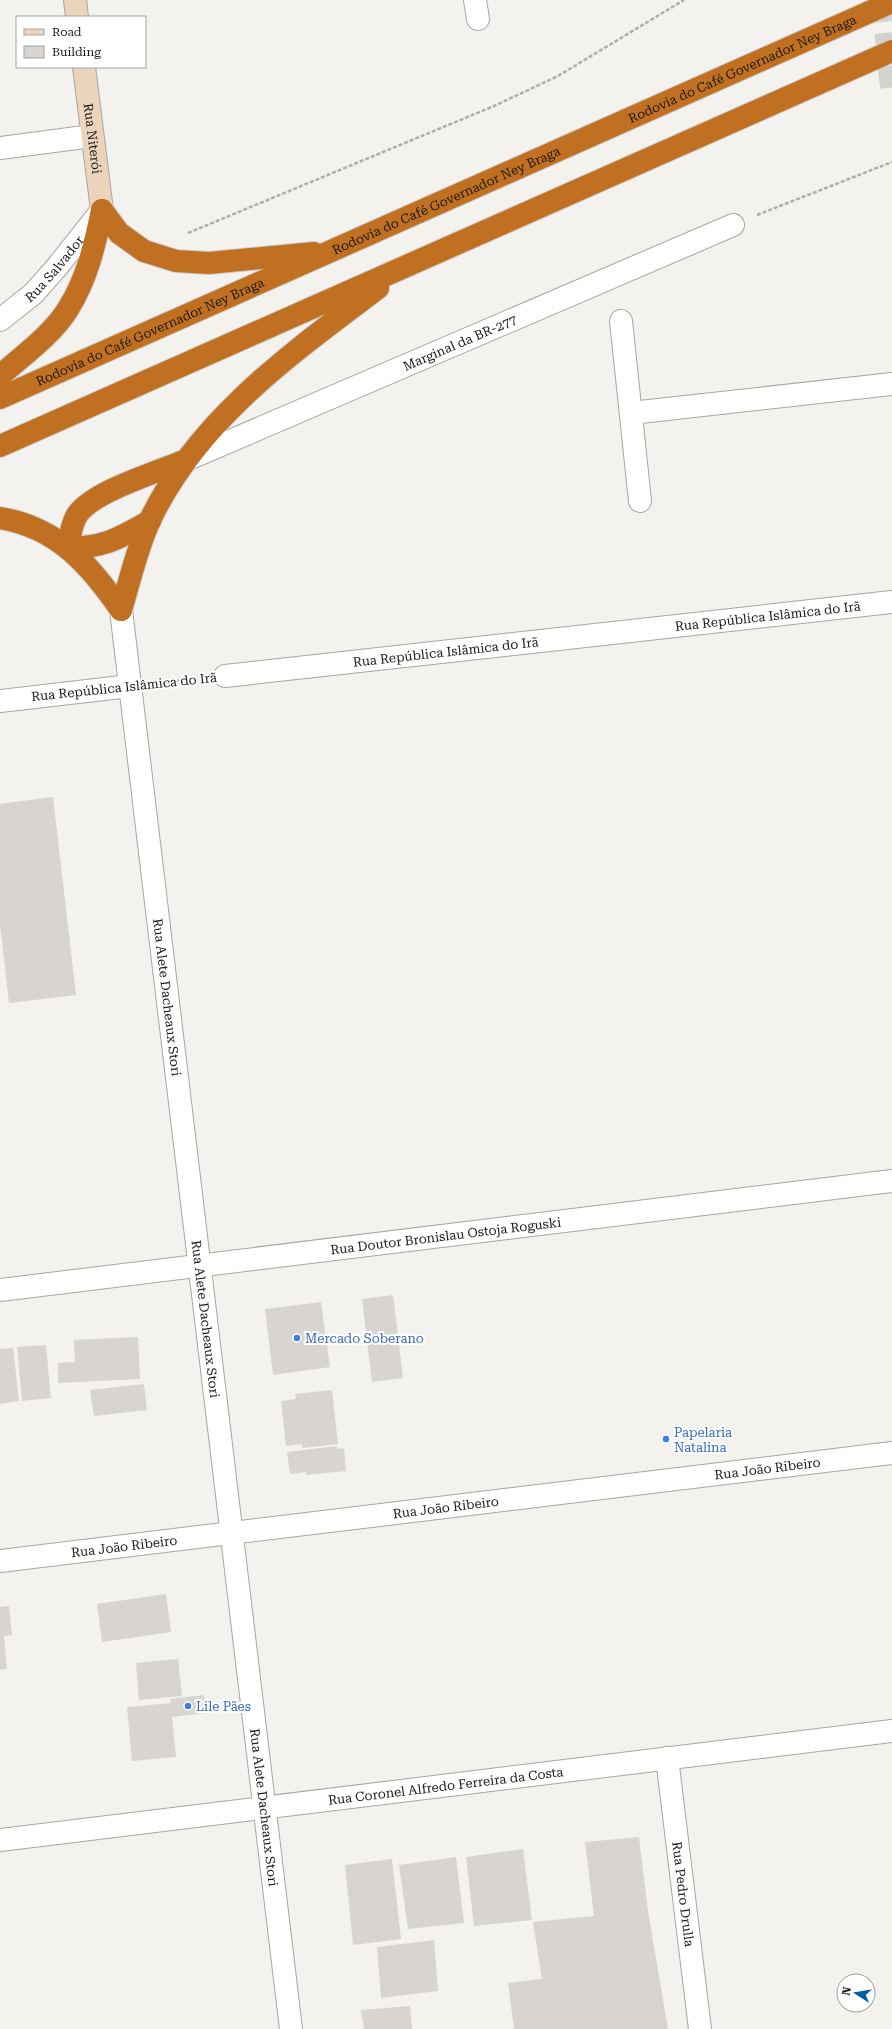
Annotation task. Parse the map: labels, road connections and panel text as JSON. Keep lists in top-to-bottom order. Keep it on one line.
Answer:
{"streets":{"highway":["Rodovia do Café Governador Ney Braga"],"main road":["Rua Niterói"],"street":["Rua Salvador","Marginal da BR-277","Rua República Islâmica do Irã","Rua Alete Dacheaux Stori","Rua Doutor Bronislau Ostoja Roguski","Rua João Ribeiro","Rua Coronel Alfredo Ferreira da Costa","Rua Pedro Drulla"]},"crossings":[["Rua Niterói","Rua Salvador"],["Rua República Islâmica do Irã","Rua Alete Dacheaux Stori"],["Rua Alete Dacheaux Stori","Rua Doutor Bronislau Ostoja Roguski"],["Rua Alete Dacheaux Stori","Rua João Ribeiro"],["Rua Alete Dacheaux Stori","Rua Coronel Alfredo Ferreira da Costa"],["Rua Coronel Alfredo Ferreira da Costa","Rua Pedro Drulla"]],"places":["Mercado Soberano","Papelaria Natalina","Lile Pães"],"legend":["Road","Building"],"north":"left"}
